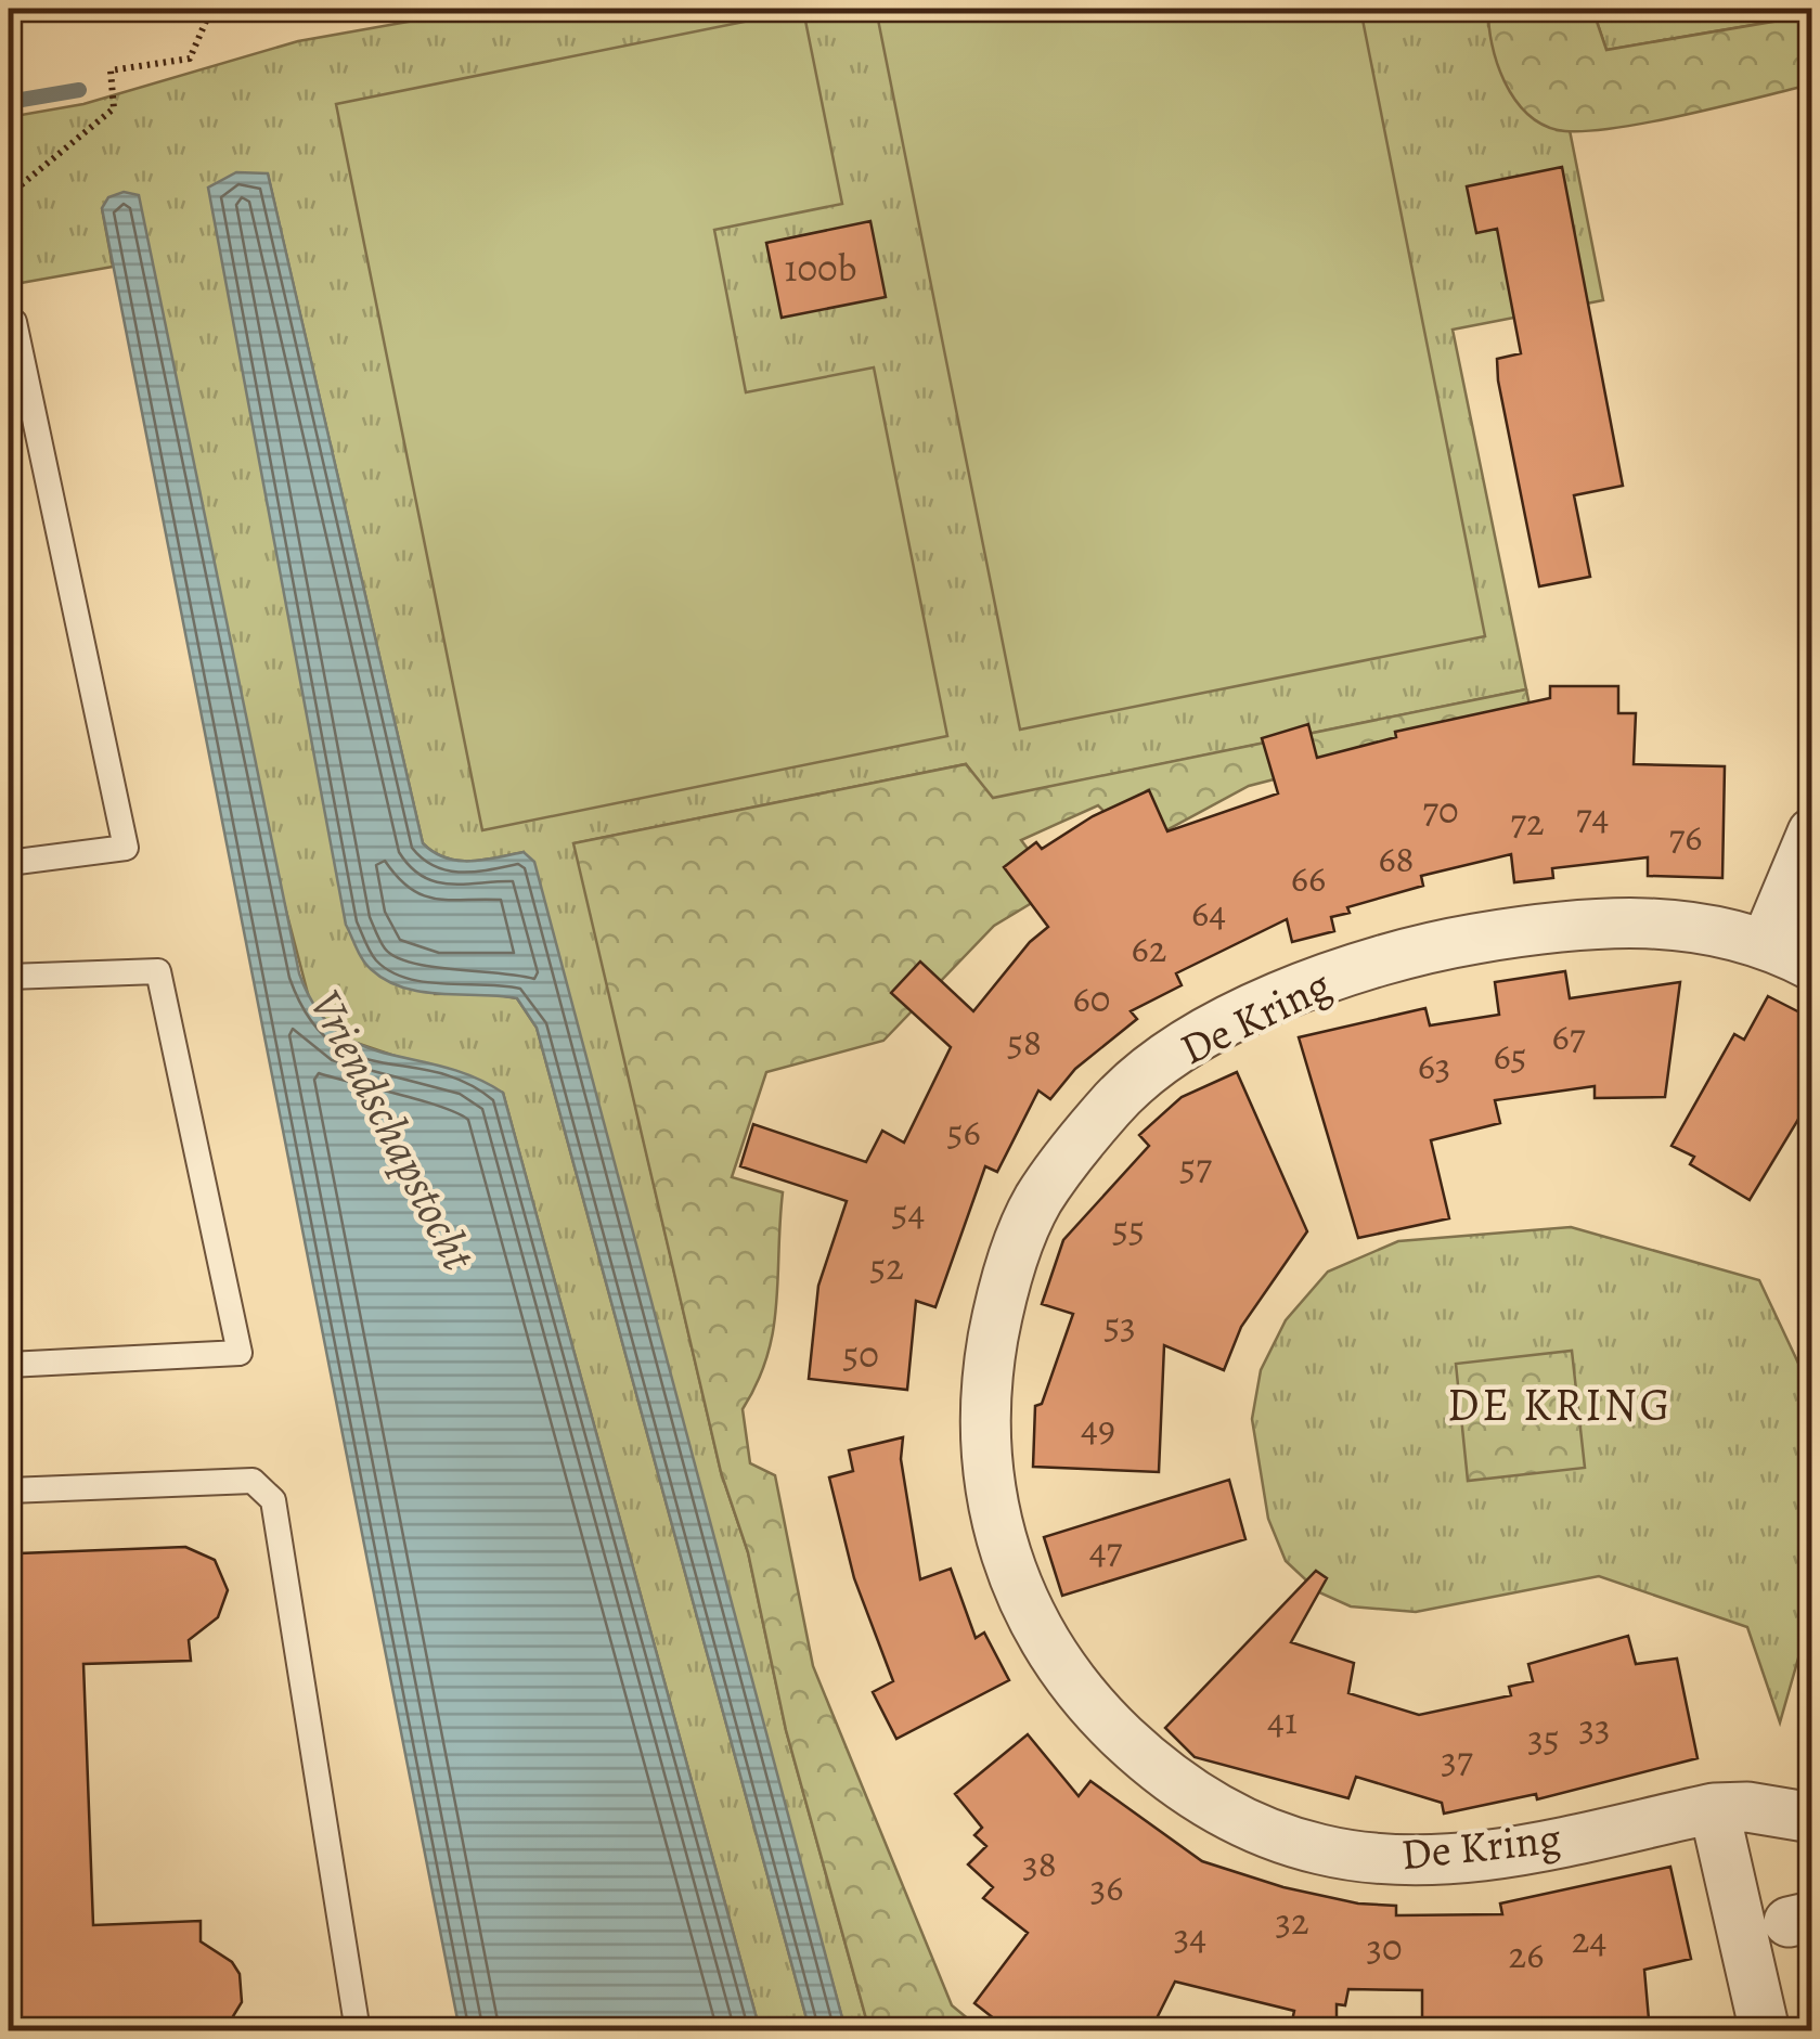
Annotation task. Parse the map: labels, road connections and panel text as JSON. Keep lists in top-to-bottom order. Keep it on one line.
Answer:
{"streets":{"street":["De Kring"]},"districts":["DE KRING"],"water":["Vriendschapstocht"],"house_numbers":["100b","70","74","72","76","68","66","64","62","60","67","58","65","63","56","57","54","55","52","53","50","49","47","41","33","35","37","38","36","32","34","24","30","26"]}
